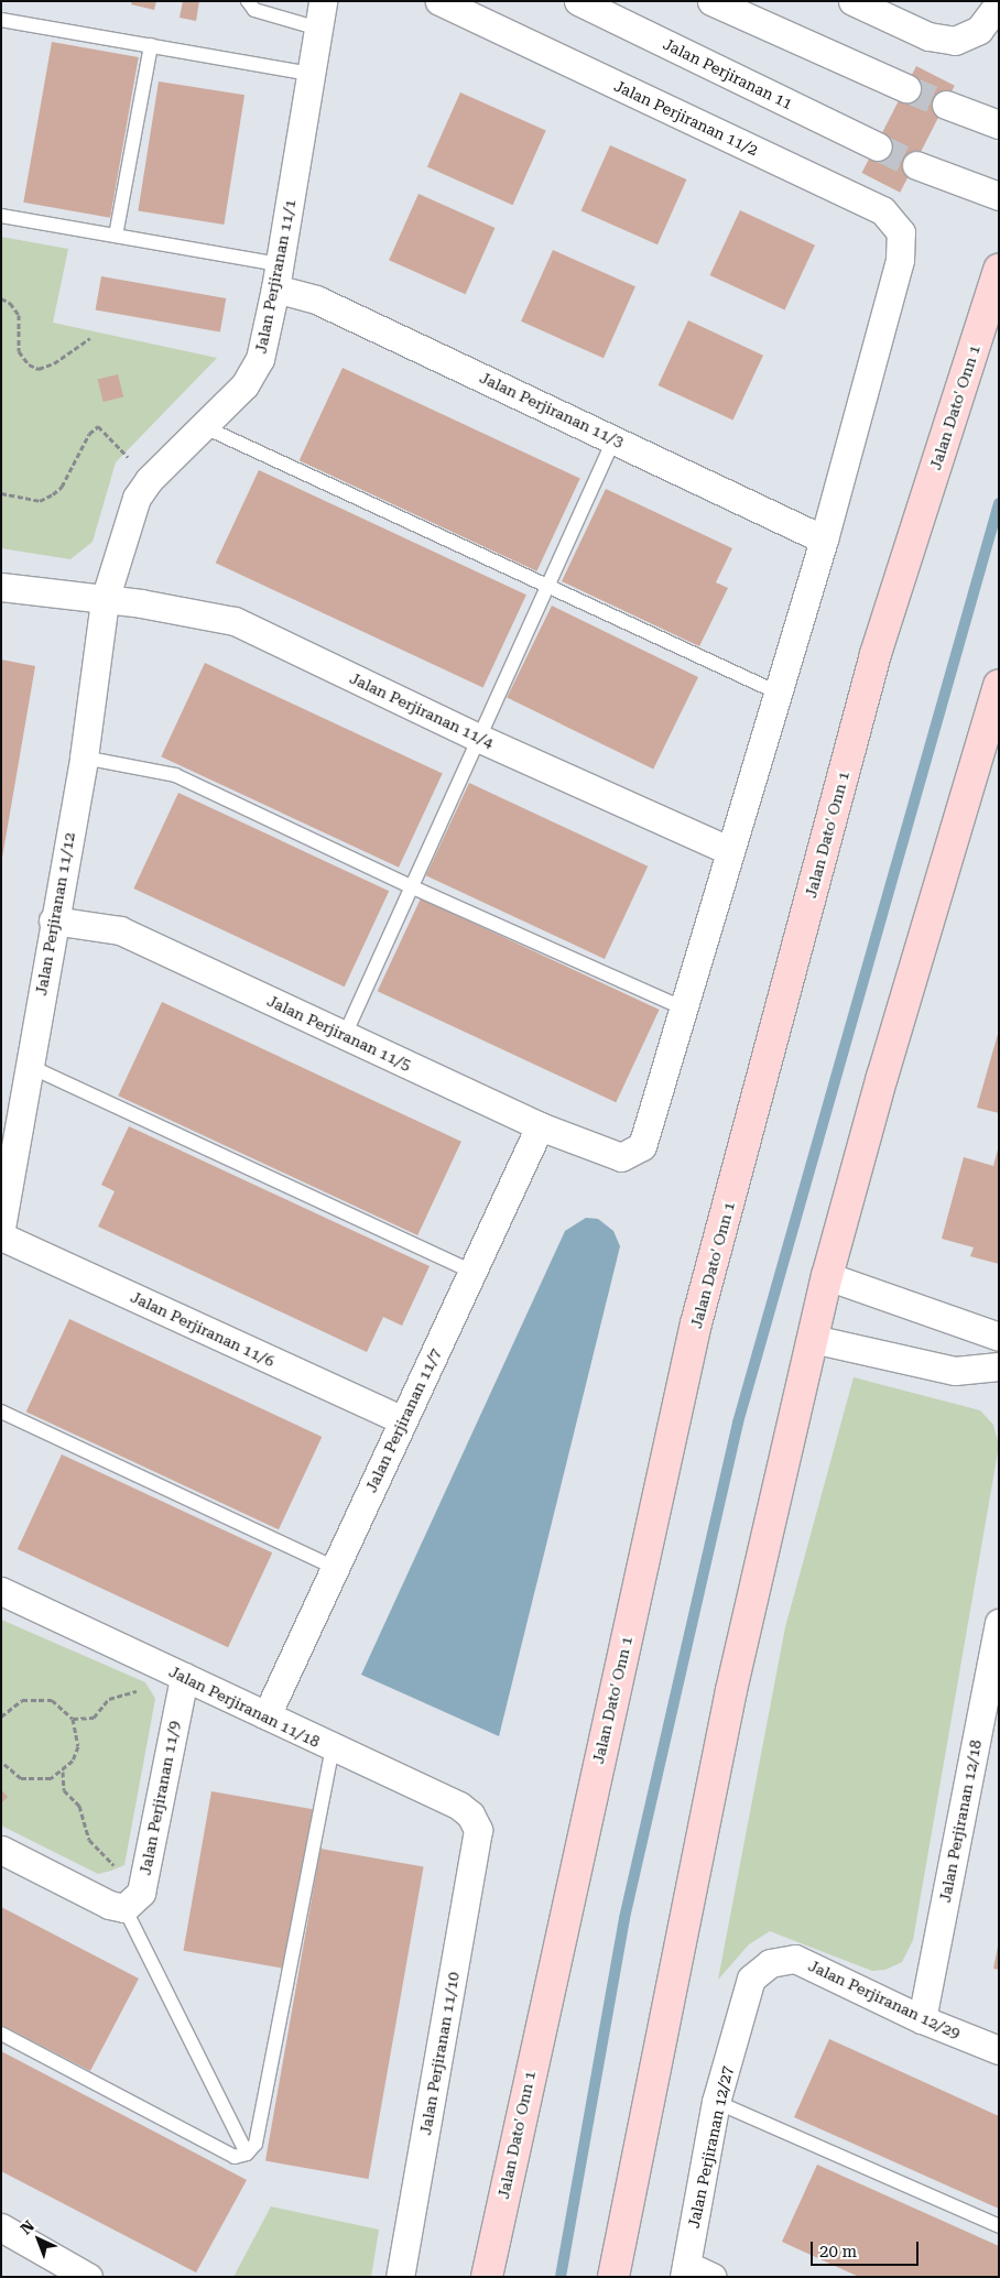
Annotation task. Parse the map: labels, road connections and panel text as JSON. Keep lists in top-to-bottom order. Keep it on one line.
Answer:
{"streets":{"main road":["Jalan Dato' Onn 1"],"street":["Jalan Perjiranan 11","Jalan Perjiranan 11/2","Jalan Perjiranan 11/1","Jalan Perjiranan 11/3","Jalan Perjiranan 11/4","Jalan Perjiranan 11/12","Jalan Perjiranan 11/5","Jalan Perjiranan 11/6","Jalan Perjiranan 11/7","Jalan Perjiranan 11/18","Jalan Perjiranan 11/9","Jalan Perjiranan 12/18","Jalan Perjiranan 12/29","Jalan Perjiranan 11/10","Jalan Perjiranan 12/27"]},"crossings":[["Jalan Perjiranan 11/2","Jalan Perjiranan 11/3"],["Jalan Perjiranan 11/2","Jalan Perjiranan 11/4"],["Jalan Perjiranan 11/2","Jalan Perjiranan 11/5"],["Jalan Perjiranan 11/1","Jalan Perjiranan 11/3"],["Jalan Perjiranan 11/1","Jalan Perjiranan 11/4"],["Jalan Perjiranan 11/1","Jalan Perjiranan 11/12"],["Jalan Perjiranan 11/4","Jalan Perjiranan 11/12"],["Jalan Perjiranan 11/12","Jalan Perjiranan 11/5"],["Jalan Perjiranan 11/5","Jalan Perjiranan 11/7"],["Jalan Perjiranan 11/6","Jalan Perjiranan 11/7"],["Jalan Perjiranan 11/7","Jalan Perjiranan 11/18"],["Jalan Perjiranan 11/18","Jalan Perjiranan 11/9"],["Jalan Perjiranan 11/18","Jalan Perjiranan 11/10"],["Jalan Perjiranan 12/18","Jalan Perjiranan 12/29"],["Jalan Perjiranan 12/29","Jalan Perjiranan 12/27"]],"scale_bar":"20 m","north":"top left"}
